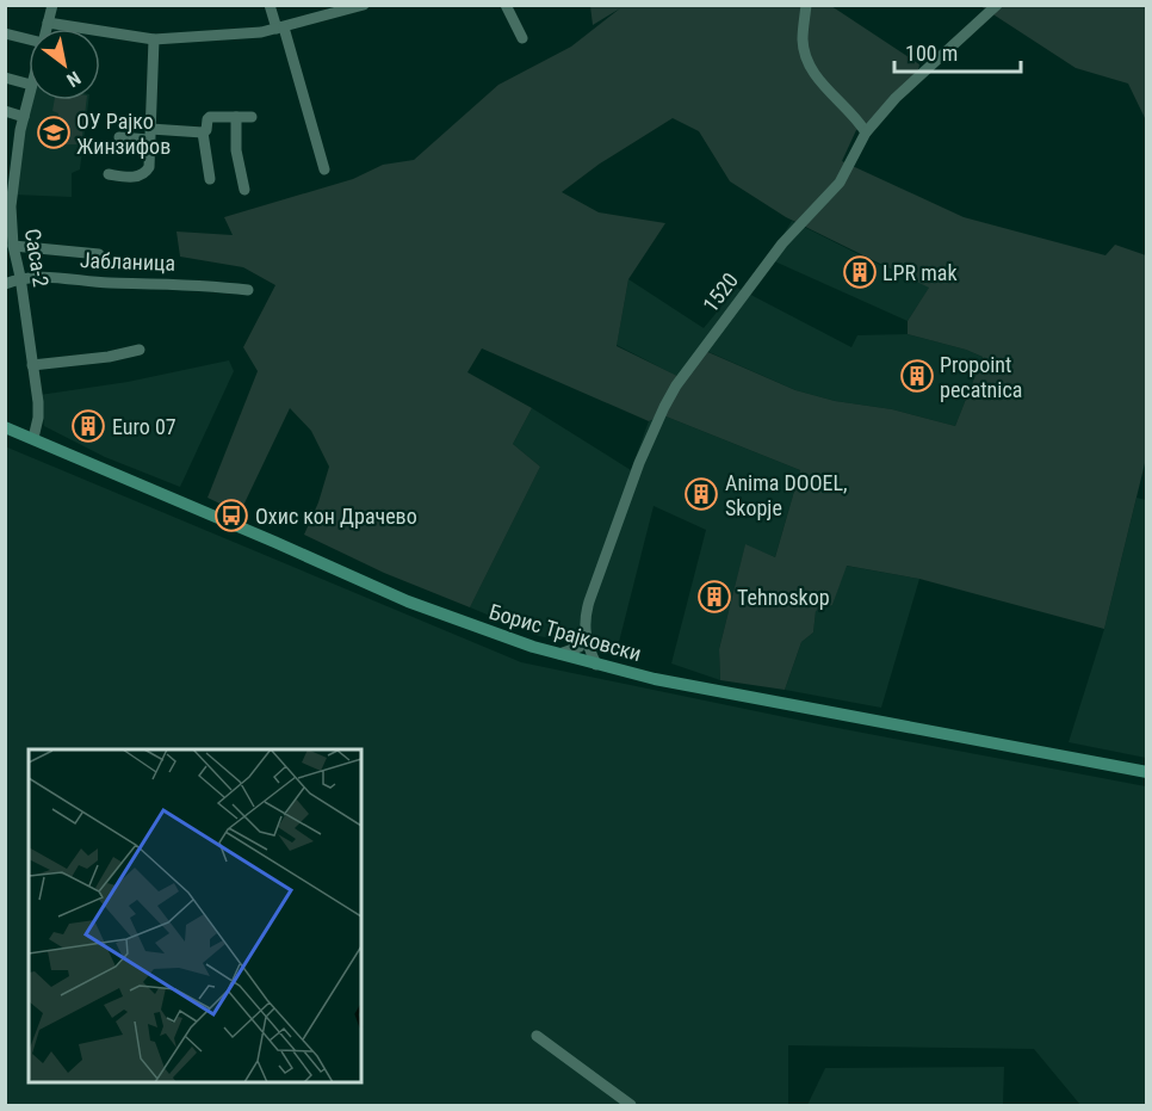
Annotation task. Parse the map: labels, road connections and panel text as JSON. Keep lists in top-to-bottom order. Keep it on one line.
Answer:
{"streets":{"main road":["Борис Трајковски"],"street":["Саса-2","Јабланица","1520"]},"crossings":[["Саса-2","Јабланица"],["Саса-2","Борис Трајковски"],["1520","Борис Трајковски"]],"places":{"school or university":["ОУ Рајко Жинзифов"],"building":["LPR mak","Propoint pecatnica","Euro 07","Anima DOOEL, Skopje","Tehnoskop"],"bus stop":["Охис кон Драчево"]},"scale_bar":"100 m","north":"bottom right"}
